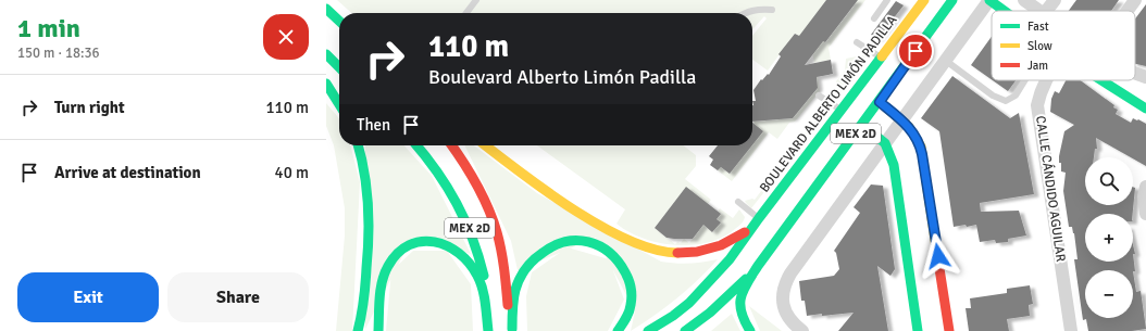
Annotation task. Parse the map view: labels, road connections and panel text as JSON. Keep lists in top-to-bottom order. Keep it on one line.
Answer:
{"streets":{"main road":["BOULEVARD ALBERTO LIMÓN PADILLA","MEX 2D"],"street":["CALLE CÁNDIDO AGUILAR"]},"crossings":[["BOULEVARD ALBERTO LIMÓN PADILLA","MEX 2D"]],"legend":["Fast","Slow","Jam"],"page":{"heading":["1 min","150 m · 18:36"],"turn":["110 m","Boulevard Alberto Limón Padilla"],"list":[{"name":"Turn right","value":"110 m"},{"name":"Arrive at destination","value":"40 m"}],"then":"Then","map_buttons":["+","−"],"buttons":["Exit","Share"]}}
